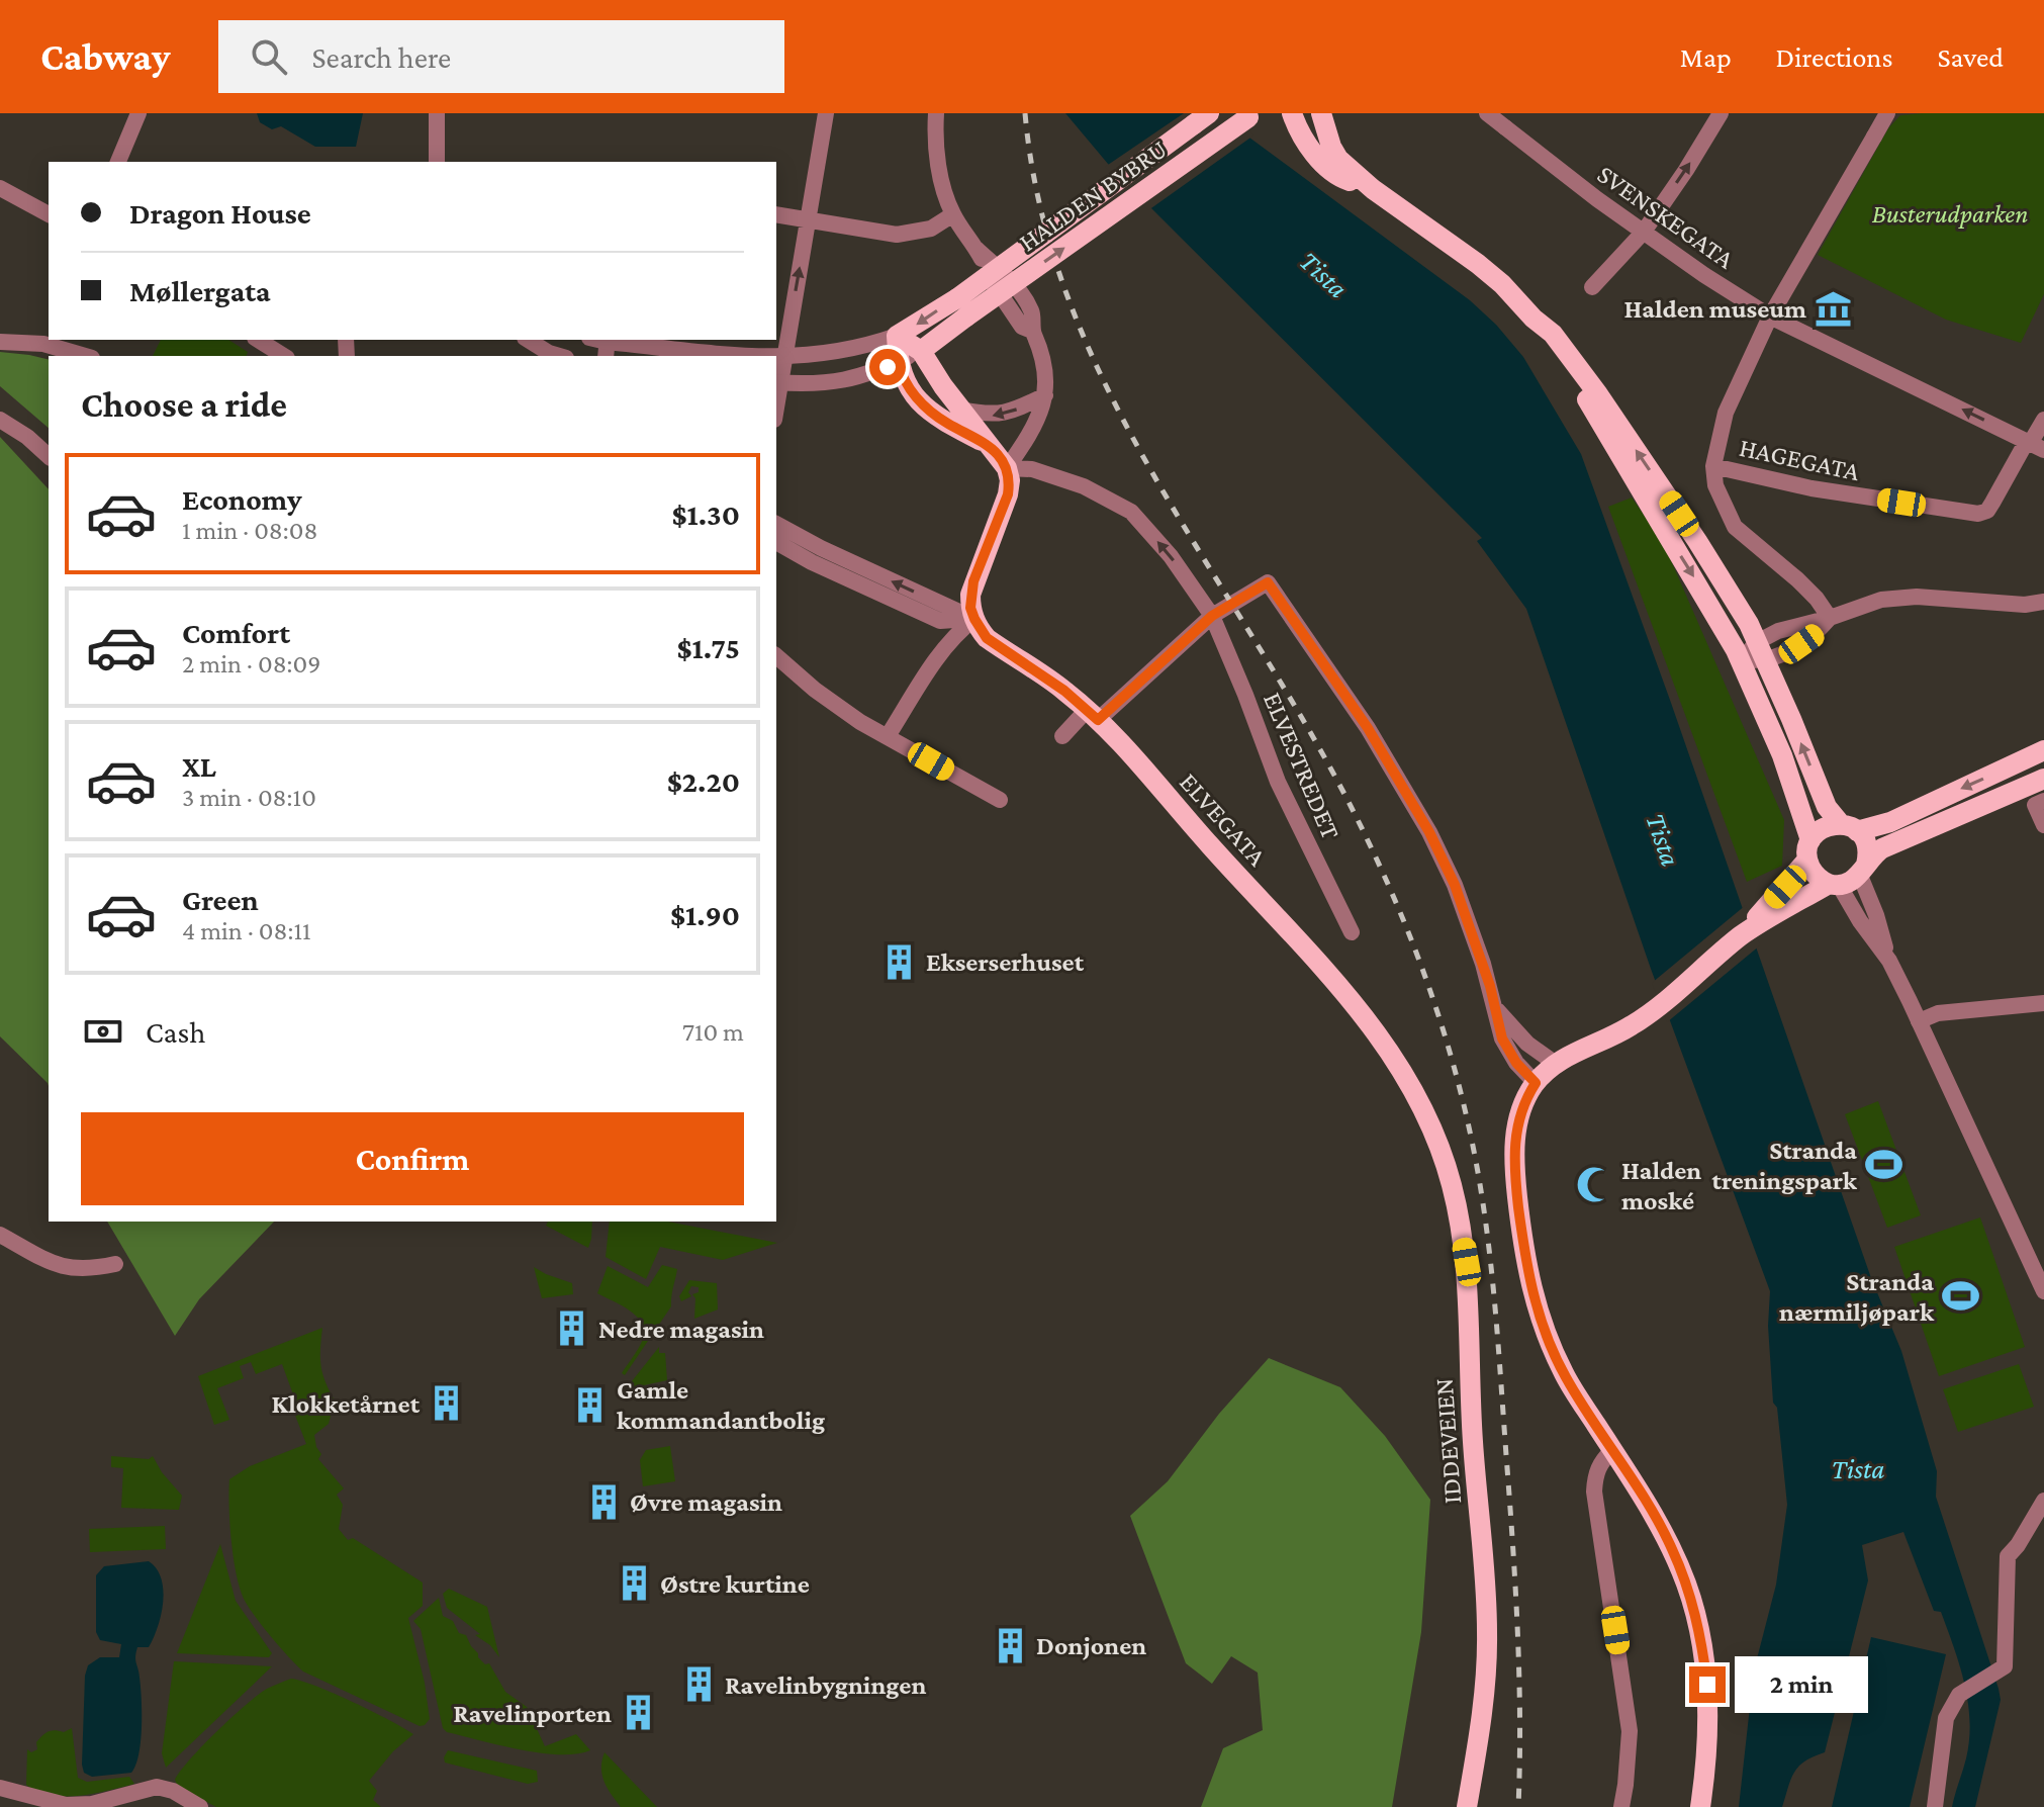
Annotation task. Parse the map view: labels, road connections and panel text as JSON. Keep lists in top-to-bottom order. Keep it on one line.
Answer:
{"streets":{"main road":["HALDEN BYBRU","ELVEGATA","IDDEVEIEN"],"street":["SVENSKEGATA","HAGEGATA","ELVESTREDET"]},"crossings":[["SVENSKEGATA","HAGEGATA"],["ELVEGATA","IDDEVEIEN"]],"one_way":["SVENSKEGATA","ELVESTREDET"],"water":["Tista"],"parks":["Busterudparken"],"places":{"museum":["Halden museum"],"building":["Ekserserhuset","Nedre magasin","Klokketårnet","Gamle kommandantbolig","Øvre magasin","Østre kurtine","Donjonen","Ravelinbygningen","Ravelinporten"],"sports":["Stranda treningspark","Stranda nærmiljøpark"],"mosque":["Halden moské"]},"page":{"header":"Cabway","search":"Search here","nav":["Map","Directions","Saved"],"banner":["Dragon House","Møllergata"],"heading":"Choose a ride","list":[{"name":"Economy","note":"1 min · 08:08","value":"$1.30"},{"name":"Comfort","note":"2 min · 08:09","value":"$1.75"},{"name":"XL","note":"3 min · 08:10","value":"$2.20"},{"name":"Green","note":"4 min · 08:11","value":"$1.90"}],"pay":["Cash","710 m"],"buttons":"Confirm","bubble":"2 min"}}
